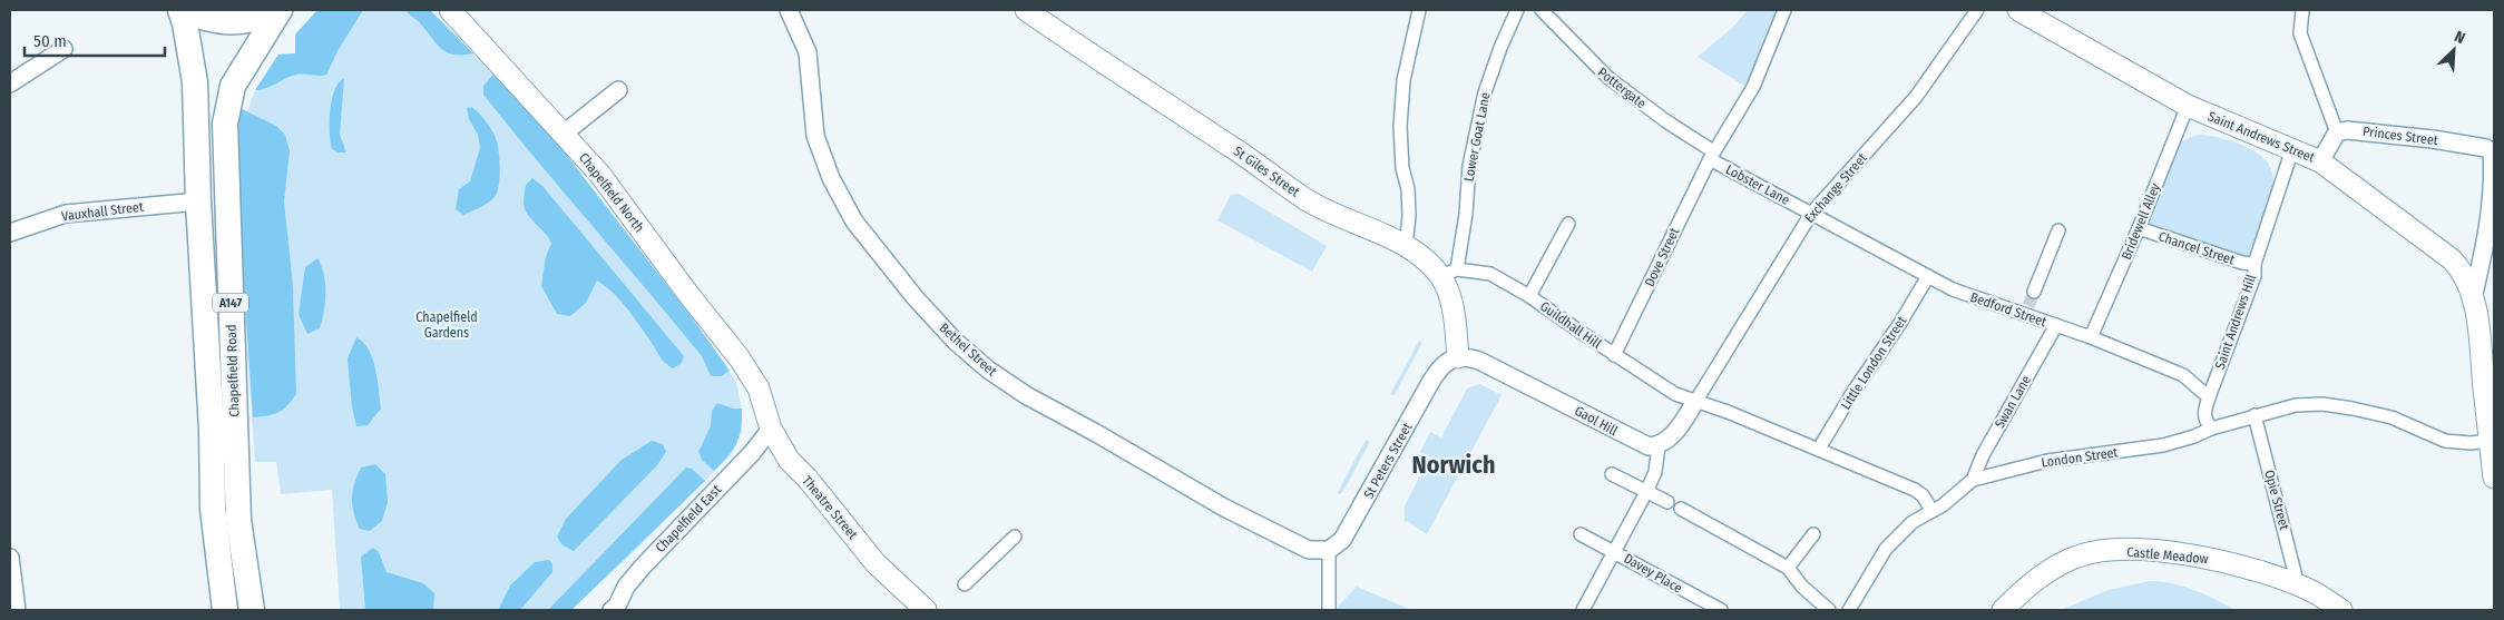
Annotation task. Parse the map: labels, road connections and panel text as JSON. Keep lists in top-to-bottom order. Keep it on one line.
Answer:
{"streets":{"main road":["A147","Chapelfield Road"],"street":["Pottergate","Princes Street","Lower Goat Lane","Saint Andrews Street","St Giles Street","Lobster Lane","Exchange Street","Chapelfield North","Vauxhall Street","Bridewell Alley","Chancel Street","Dove Street","Bedford Street","Saint Andrews Hill","Guildhall Hill","Bethel Street","Little London Street","Swan Lane","Gaol Hill","London Street","St Peters Street","Opie Street","Theatre Street","Chapelfield East","Castle Meadow","Davey Place"]},"crossings":[["Pottergate","Lobster Lane"],["Pottergate","Dove Street"],["Lower Goat Lane","St Giles Street"],["Lower Goat Lane","Guildhall Hill"],["Saint Andrews Street","Bridewell Alley"],["Saint Andrews Street","Saint Andrews Hill"],["Saint Andrews Street","London Street"],["St Giles Street","Guildhall Hill"],["St Giles Street","Gaol Hill"],["St Giles Street","St Peters Street"],["Lobster Lane","Exchange Street"],["Lobster Lane","Dove Street"],["Lobster Lane","Bedford Street"],["Exchange Street","Bedford Street"],["Exchange Street","Guildhall Hill"],["Chapelfield North","Theatre Street"],["Vauxhall Street","Chapelfield Road"],["Bridewell Alley","Chancel Street"],["Bridewell Alley","Bedford Street"],["Chancel Street","Saint Andrews Hill"],["Dove Street","Guildhall Hill"],["A147","Chapelfield Road"],["Bedford Street","Saint Andrews Hill"],["Bedford Street","Little London Street"],["Bedford Street","Swan Lane"],["Saint Andrews Hill","London Street"],["Bethel Street","St Peters Street"],["Swan Lane","London Street"],["Gaol Hill","St Peters Street"],["London Street","Opie Street"],["Opie Street","Castle Meadow"],["Theatre Street","Chapelfield East"]],"districts":["Norwich"],"parks":["Chapelfield Gardens"],"scale_bar":"50 m","north":"top right"}
